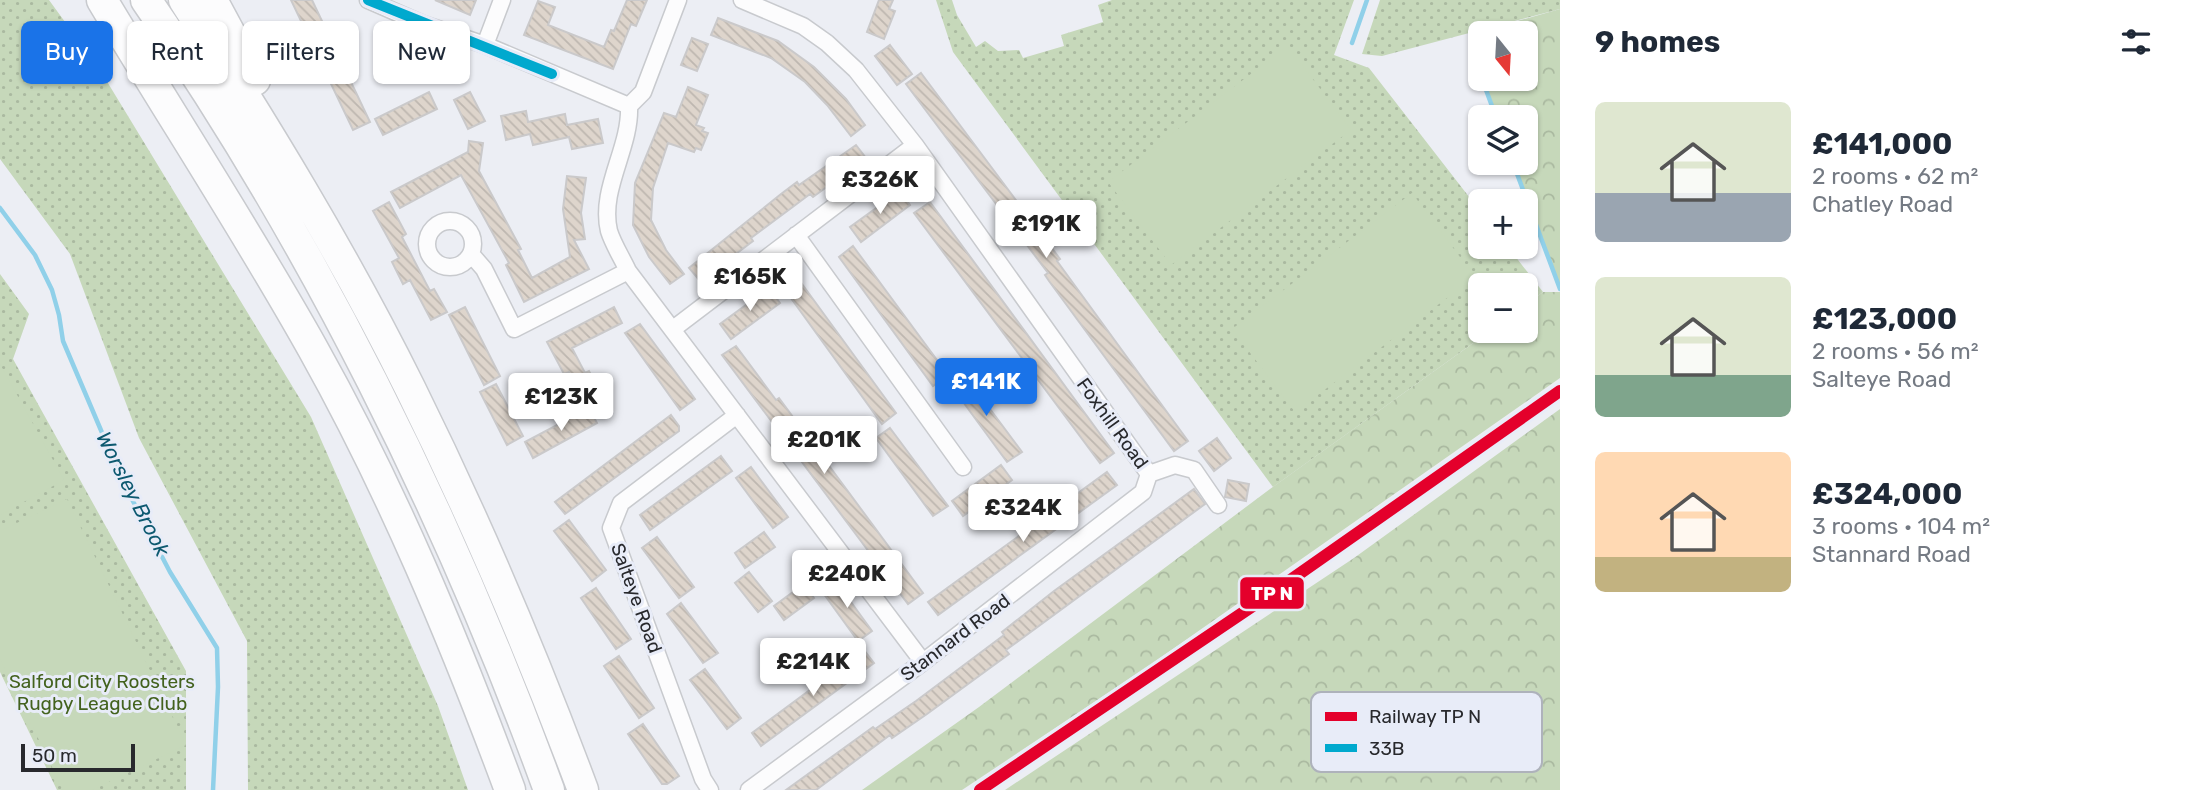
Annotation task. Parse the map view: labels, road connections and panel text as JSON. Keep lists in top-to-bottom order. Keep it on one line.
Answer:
{"streets":{"street":["Foxhill Road","Salteye Road","Stannard Road"]},"crossings":[["Foxhill Road","Stannard Road"]],"water":["Worsley Brook"],"parks":["Salford City Roosters Rugby League Club"],"lines":["transit line 33B"],"legend":["Railway TP N","33B"],"scale_bar":"50 m","north":"bottom","page":{"heading":"9 homes","map_buttons":["+","−"],"chip":["Buy","Rent","Filters","New"],"list":[{"name":"£141,000","note":"2 rooms · 62 m² · Chatley Road"},{"name":"£123,000","note":"2 rooms · 56 m² · Salteye Road"},{"name":"£324,000","note":"3 rooms · 104 m² · Stannard Road"}],"price":["£326K","£191K","£165K","£141K","£123K","£201K","£324K","£240K","£214K"],"scale":"50 m"}}
